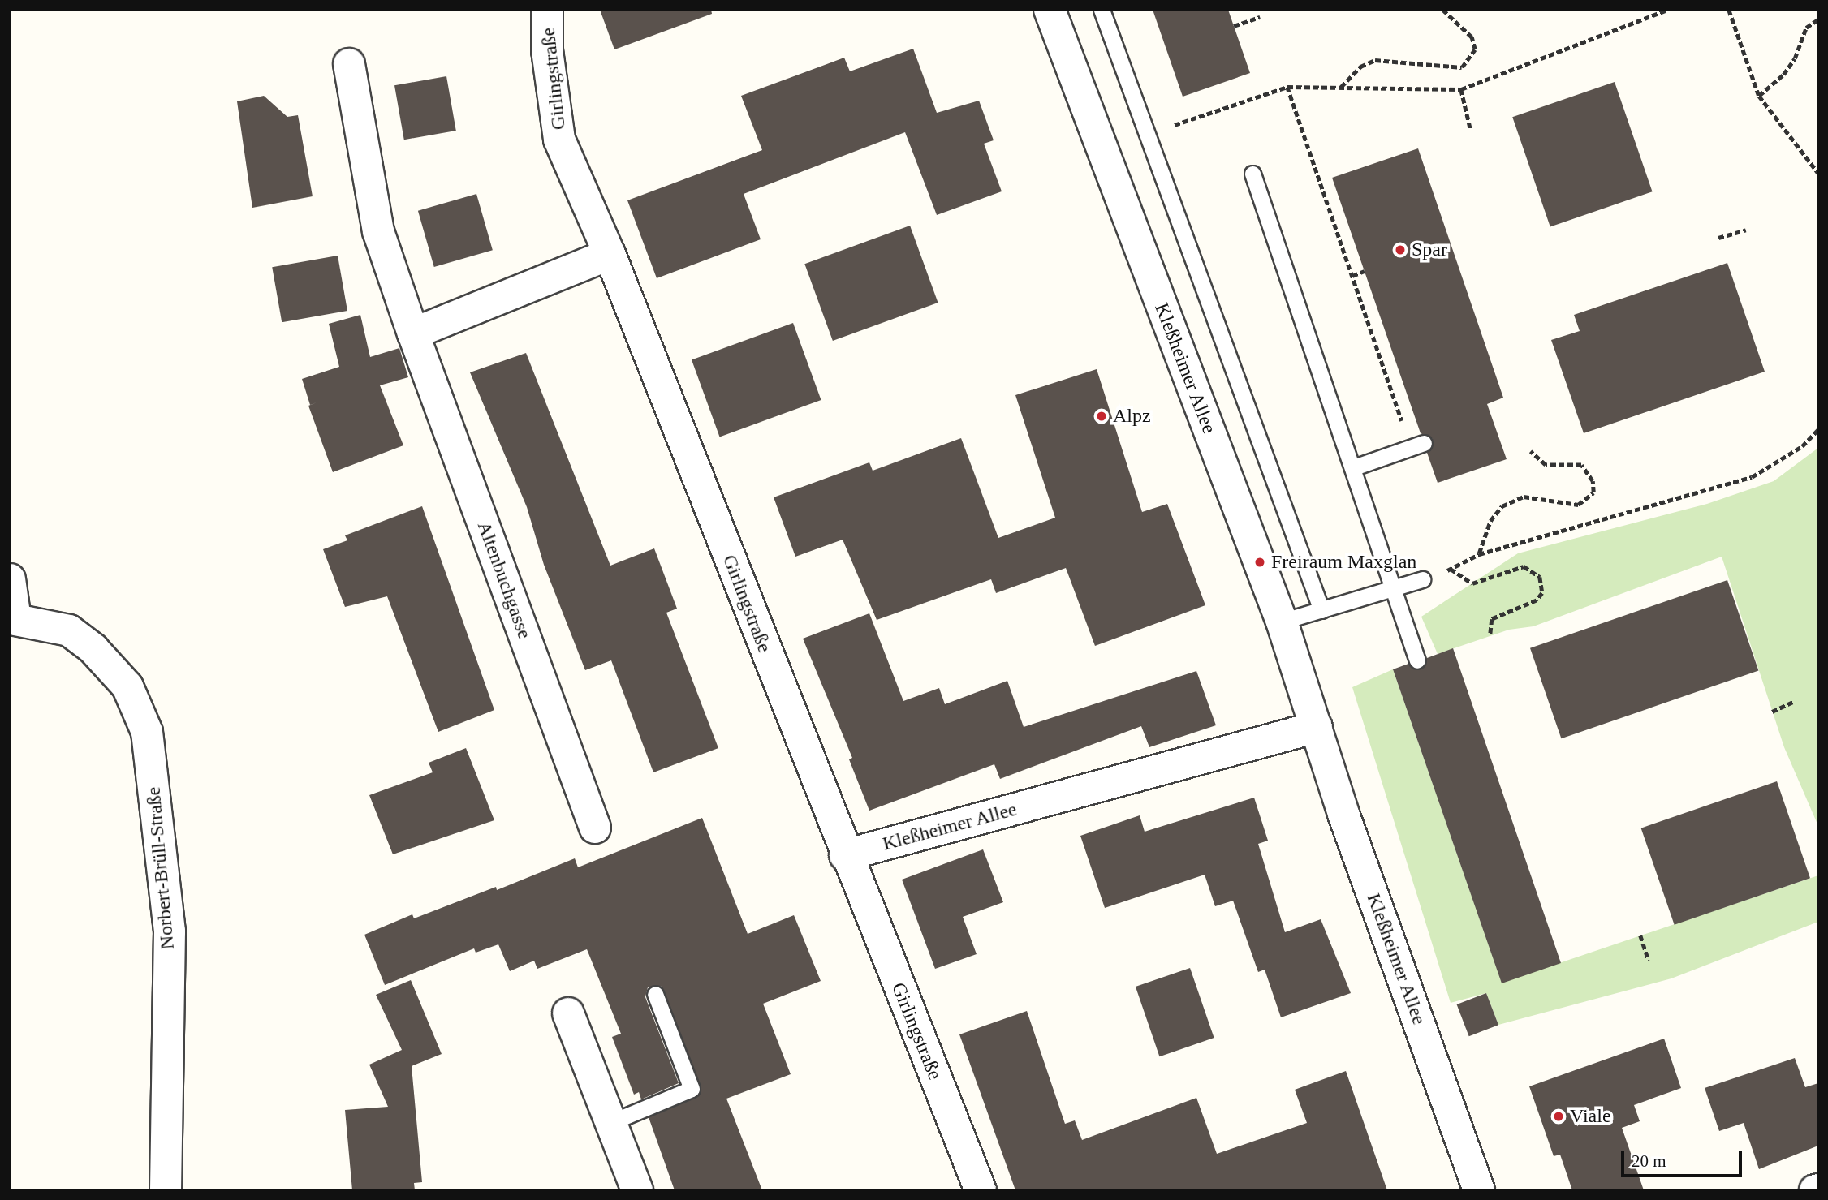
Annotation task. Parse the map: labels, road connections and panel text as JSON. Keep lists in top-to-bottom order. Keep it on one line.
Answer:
{"streets":{"street":["Girlingstraße","Kleßheimer Allee","Altenbuchgasse","Norbert-Brüll-Straße"]},"crossings":[["Girlingstraße","Kleßheimer Allee"]],"places":["Spar","Alpz","Freiraum Maxglan","Viale"],"scale_bar":"20 m"}
